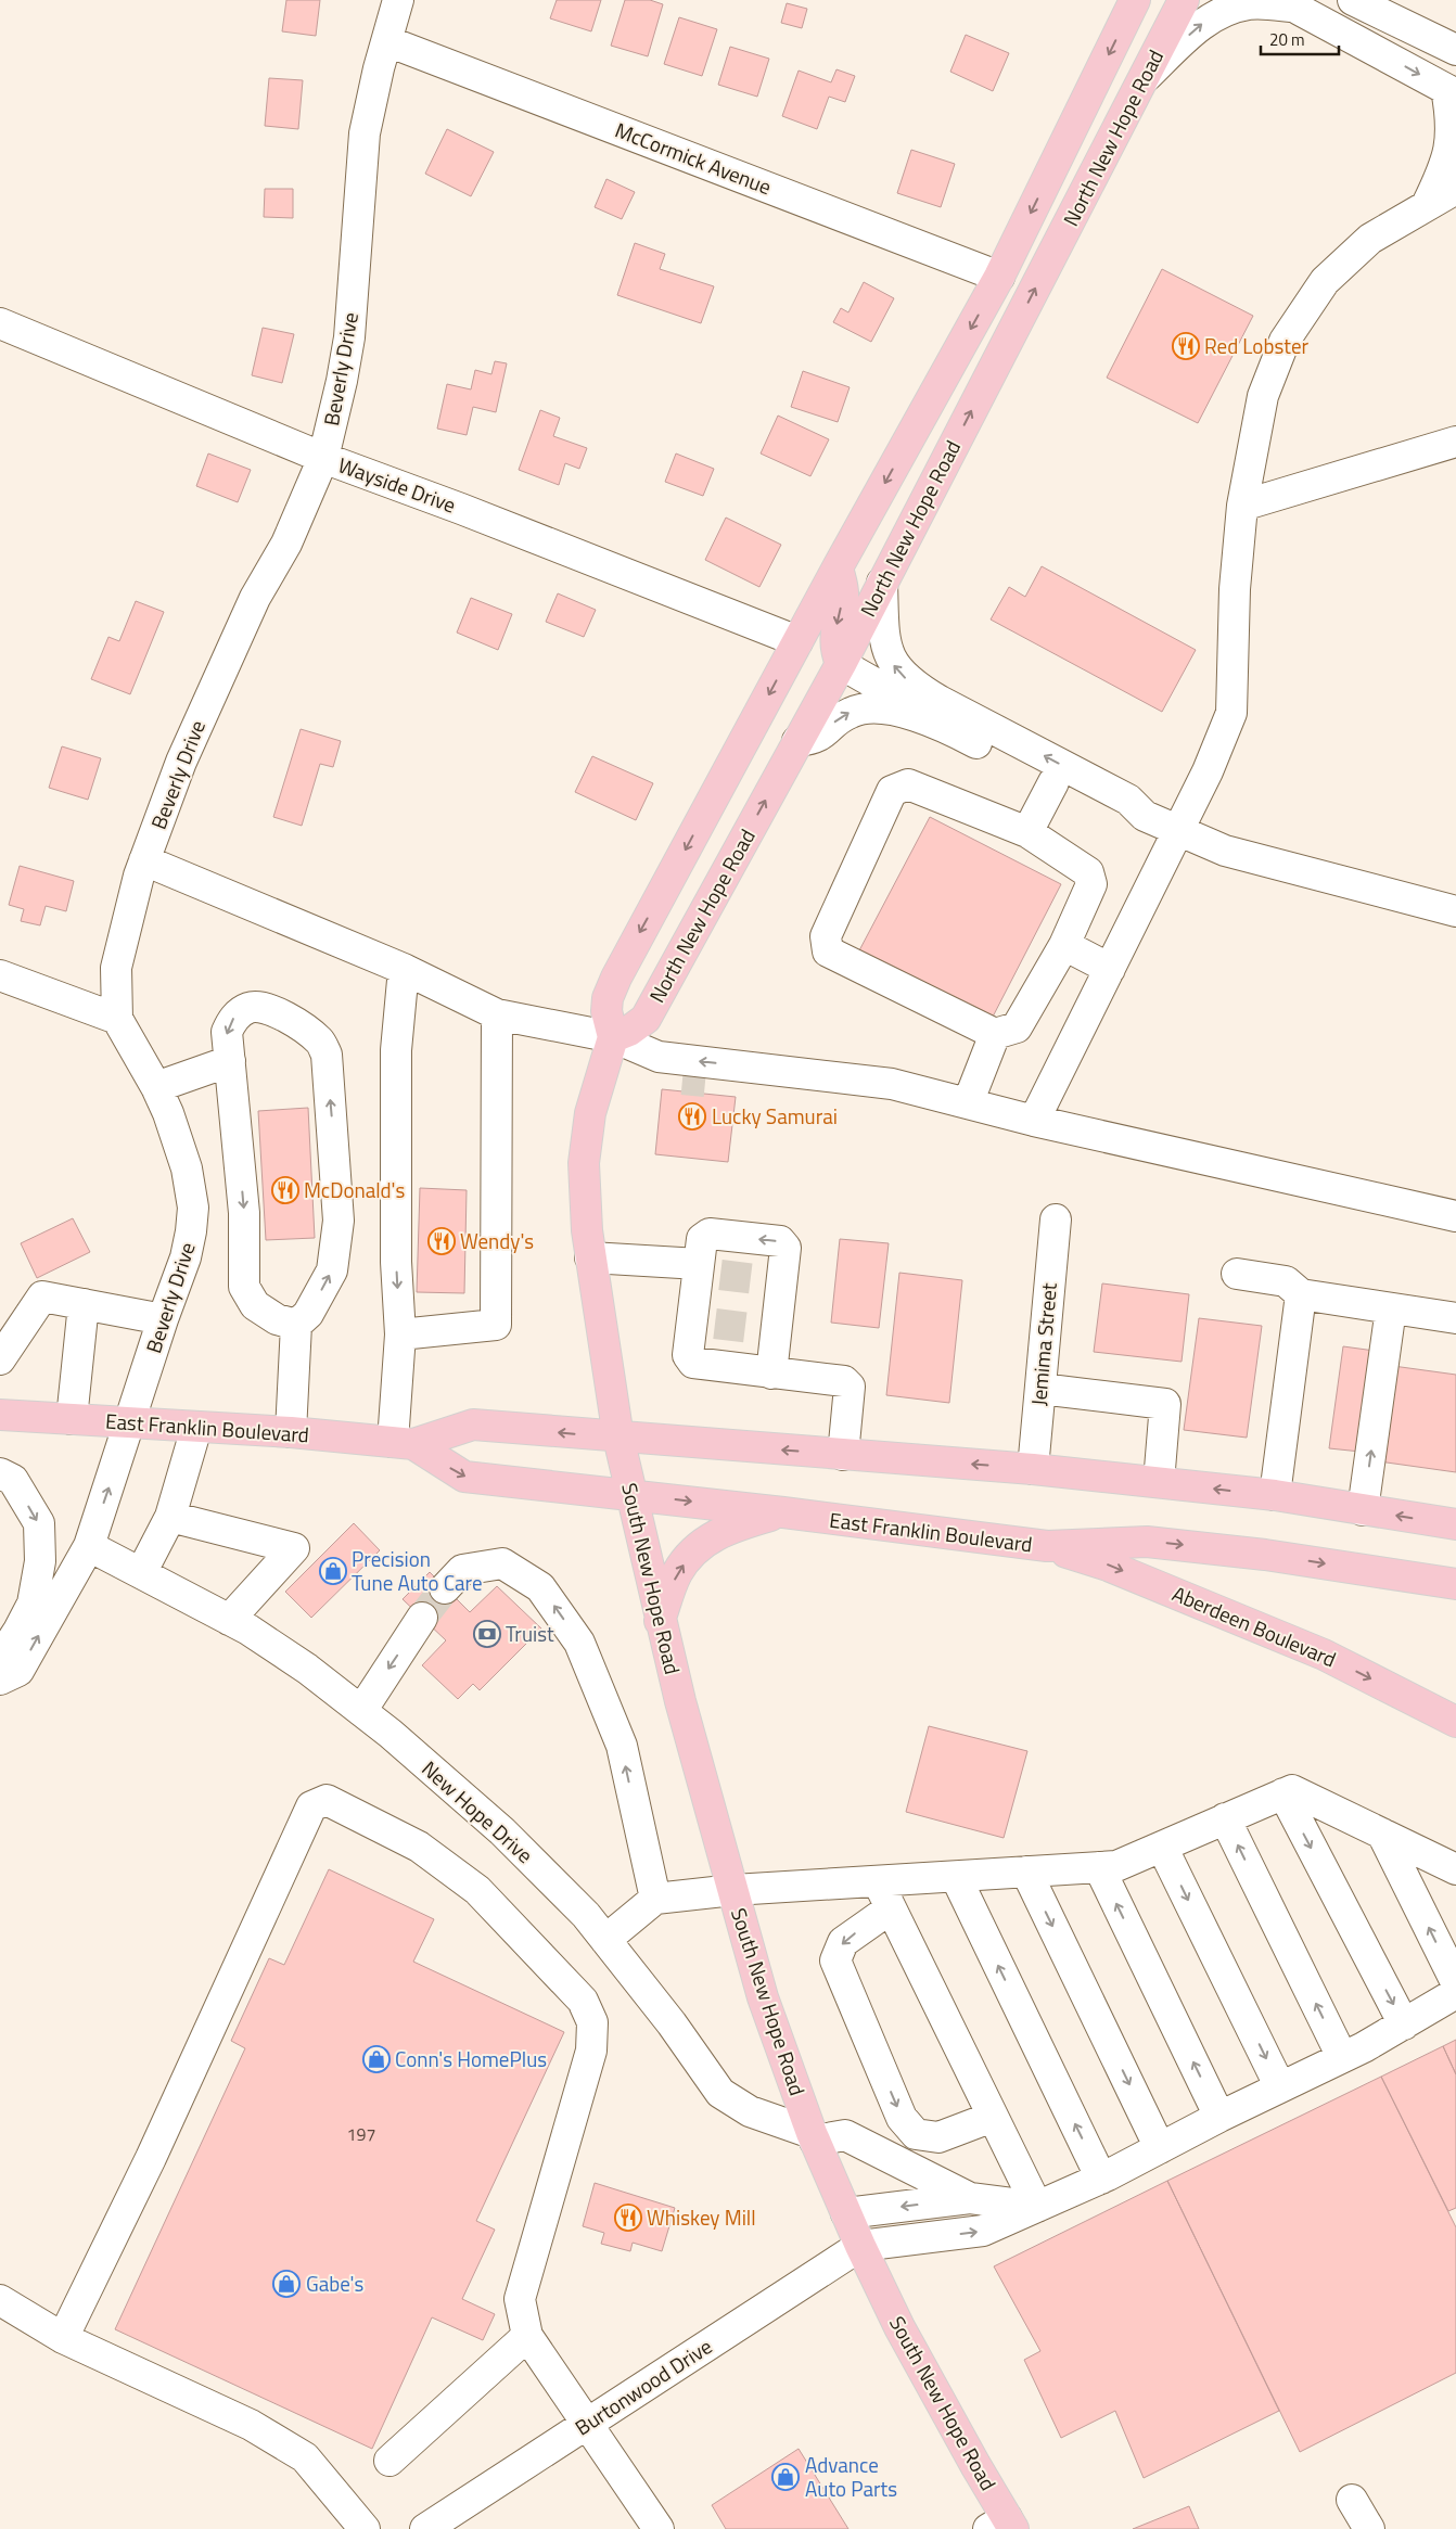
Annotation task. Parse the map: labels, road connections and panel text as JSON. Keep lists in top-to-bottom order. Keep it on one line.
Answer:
{"streets":{"main road":["North New Hope Road","East Franklin Boulevard","South New Hope Road","Aberdeen Boulevard"],"street":["McCormick Avenue","Beverly Drive","Wayside Drive","Jemima Street","New Hope Drive","Burtonwood Drive"]},"crossings":[["North New Hope Road","McCormick Avenue"],["North New Hope Road","Wayside Drive"],["McCormick Avenue","Beverly Drive"],["Beverly Drive","Wayside Drive"],["Beverly Drive","East Franklin Boulevard"],["Beverly Drive","New Hope Drive"],["Jemima Street","East Franklin Boulevard"],["East Franklin Boulevard","South New Hope Road"],["East Franklin Boulevard","Aberdeen Boulevard"],["South New Hope Road","New Hope Drive"],["South New Hope Road","Burtonwood Drive"]],"one_way":["Aberdeen Boulevard"],"places":{"restaurant":["Red Lobster","Lucky Samurai","McDonald's","Wendy's","Whiskey Mill"],"shop":["Precision Tune Auto Care","Conn's HomePlus","Gabe's","Advance Auto Parts"],"bank":["Truist"]},"house_numbers":["197"],"scale_bar":"20 m"}
